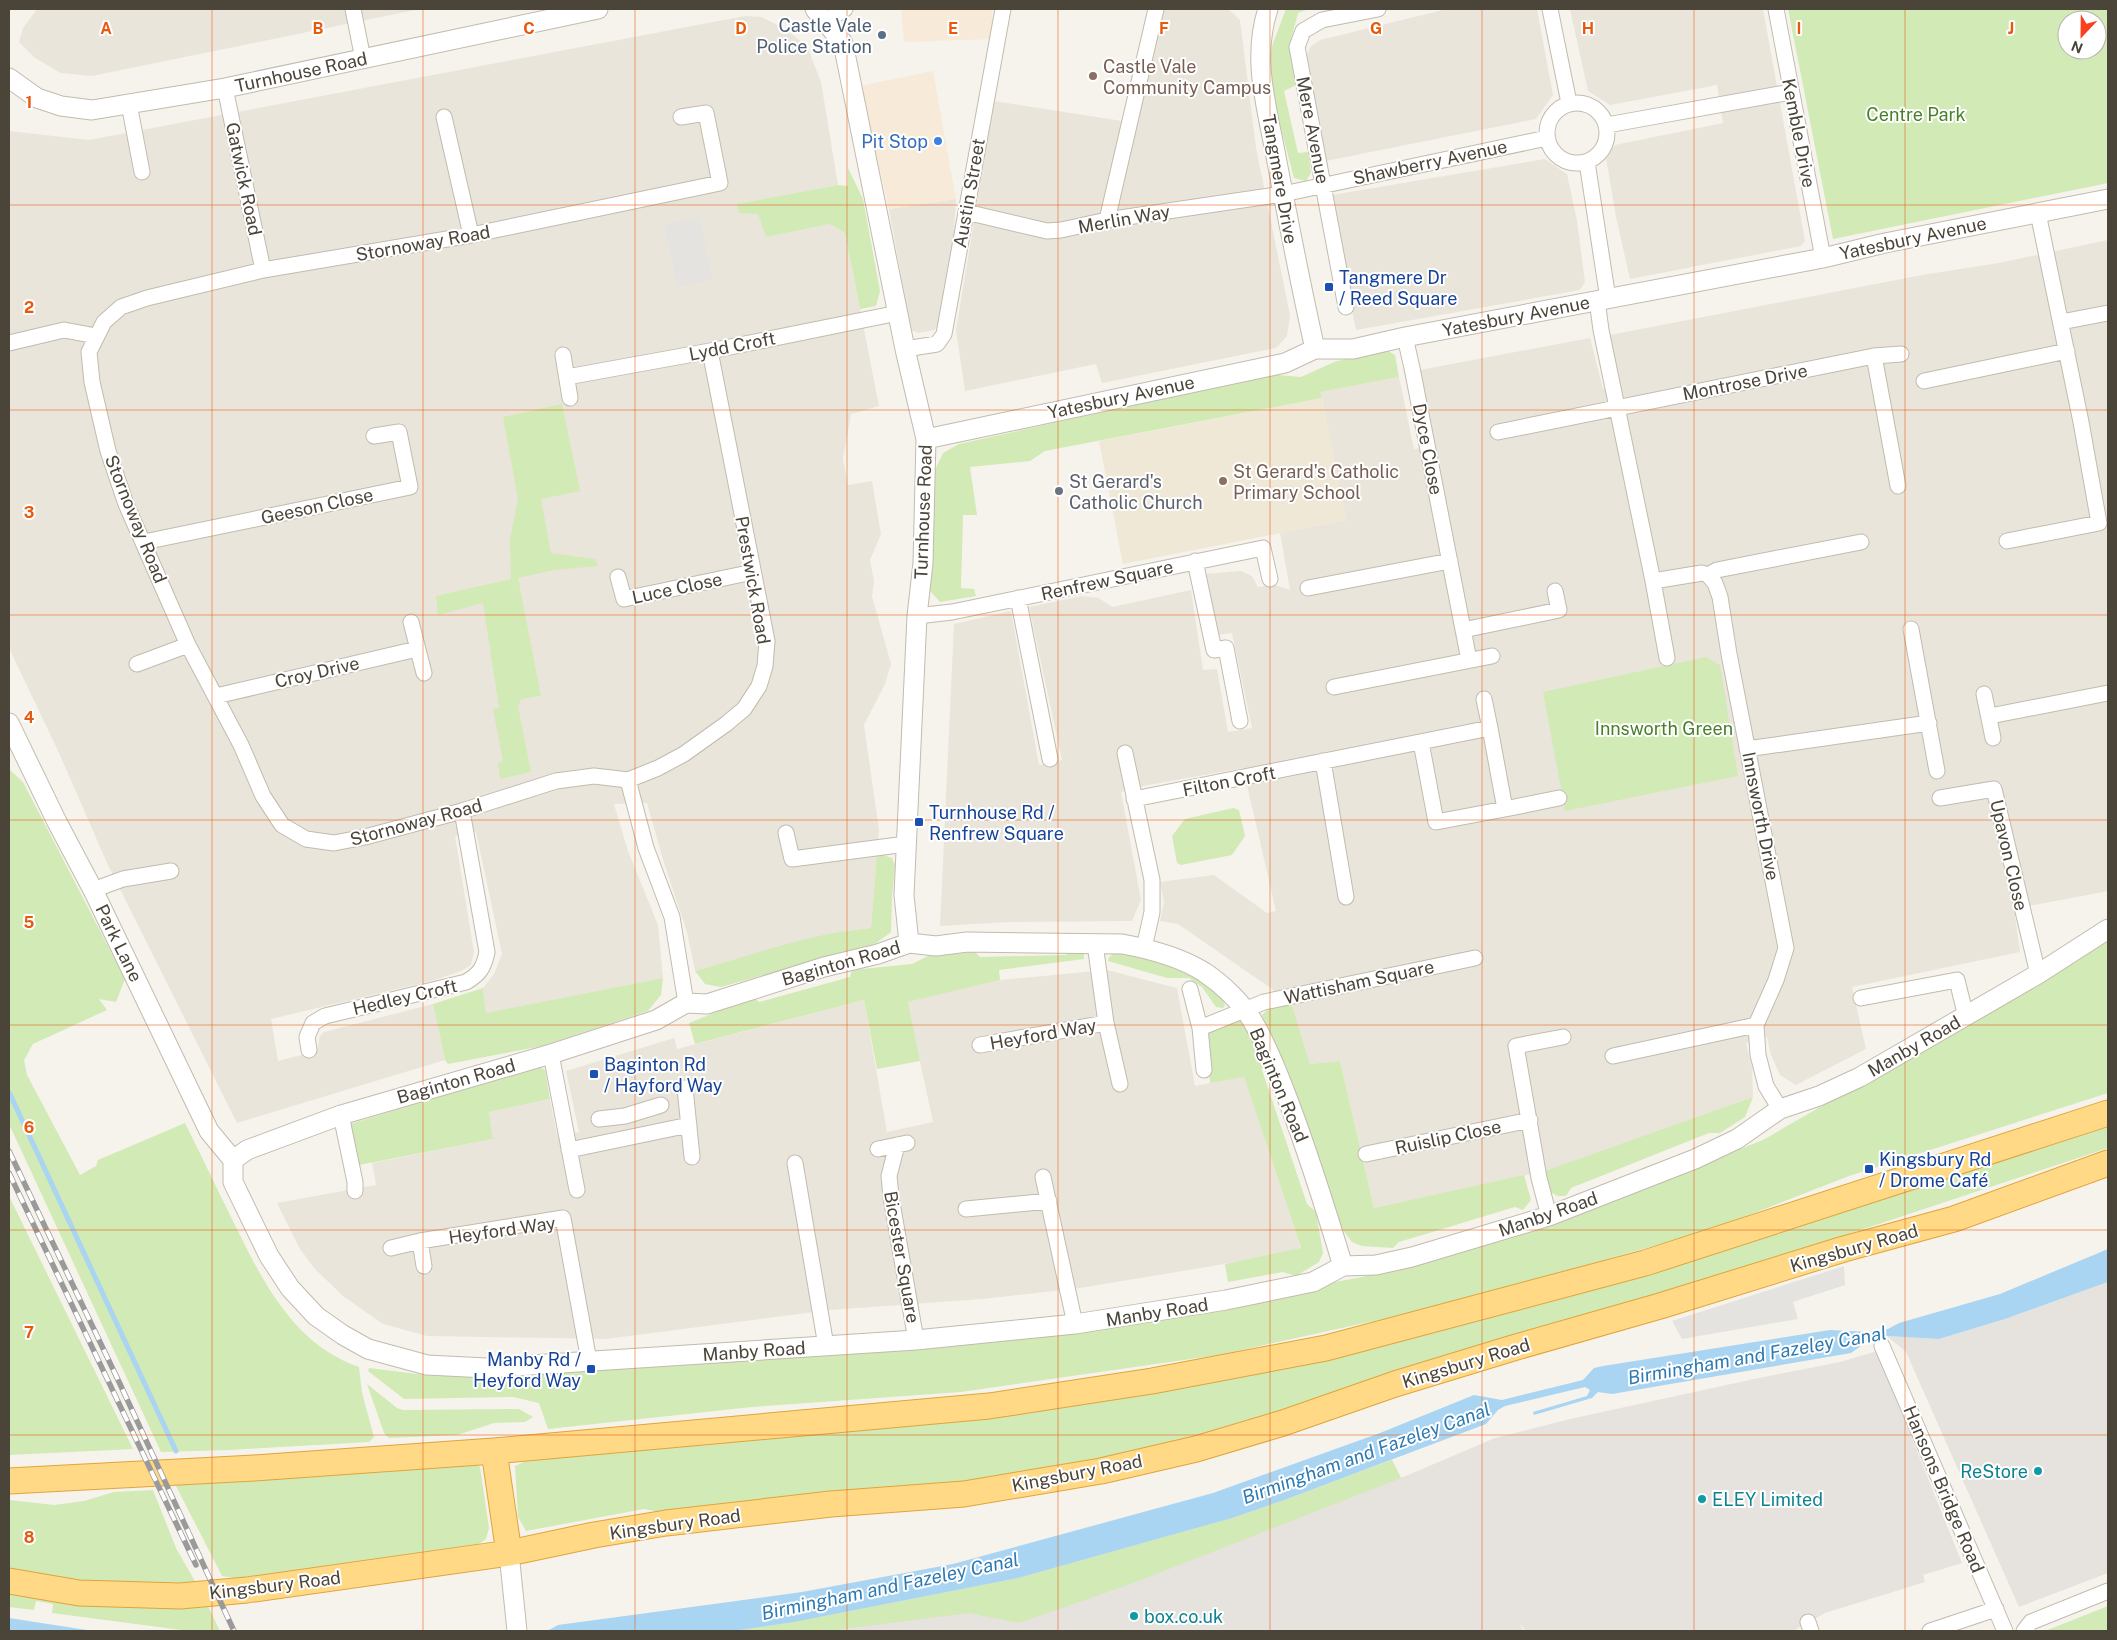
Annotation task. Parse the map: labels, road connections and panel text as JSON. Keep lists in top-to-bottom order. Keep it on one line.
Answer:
{"streets":{"highway":["Kingsbury Road"],"street":["Turnhouse Road","Mere Avenue","Kemble Drive","Shawberry Avenue","Gatwick Road","Tangmere Drive","Austin Street","Merlin Way","Yatesbury Avenue","Stornoway Road","Lydd Croft","Montrose Drive","Dyce Close","Geeson Close","Prestwick Road","Renfrew Square","Luce Close","Croy Drive","Filton Croft","Innsworth Drive","Upavon Close","Park Lane","Baginton Road","Wattisham Square","Hedley Croft","Heyford Way","Manby Road","Ruislip Close","Bicester Square","Hansons Bridge Road"]},"crossings":[["Turnhouse Road","Gatwick Road"],["Turnhouse Road","Austin Street"],["Turnhouse Road","Yatesbury Avenue"],["Turnhouse Road","Lydd Croft"],["Turnhouse Road","Renfrew Square"],["Turnhouse Road","Baginton Road"],["Mere Avenue","Shawberry Avenue"],["Kemble Drive","Yatesbury Avenue"],["Shawberry Avenue","Tangmere Drive"],["Shawberry Avenue","Merlin Way"],["Gatwick Road","Stornoway Road"],["Tangmere Drive","Merlin Way"],["Tangmere Drive","Yatesbury Avenue"],["Austin Street","Merlin Way"],["Yatesbury Avenue","Dyce Close"],["Stornoway Road","Geeson Close"],["Stornoway Road","Prestwick Road"],["Stornoway Road","Croy Drive"],["Stornoway Road","Hedley Croft"],["Lydd Croft","Prestwick Road"],["Prestwick Road","Luce Close"],["Innsworth Drive","Manby Road"],["Upavon Close","Manby Road"],["Park Lane","Baginton Road"],["Park Lane","Manby Road"],["Baginton Road","Wattisham Square"],["Baginton Road","Heyford Way"],["Baginton Road","Manby Road"],["Heyford Way","Manby Road"],["Manby Road","Bicester Square"]],"water":["Birmingham and Fazeley Canal"],"parks":["Centre Park","Innsworth Green"],"places":{"other":["Castle Vale Police Station","Castle Vale Community Campus","Pit Stop","St Gerard's Catholic Primary School","St Gerard's Catholic Church","ReStore","ELEY Limited","box.co.uk"],"transit":["Tangmere Dr / Reed Square","Turnhouse Rd / Renfrew Square","Baginton Rd / Hayford Way","Kingsbury Rd / Drome Café","Manby Rd / Heyford Way"]},"north":"bottom","grid":{"columns":["A","B","C","D","E","F","G","H","I","J"],"rows":["1","2","3","4","5","6","7","8"]}}
